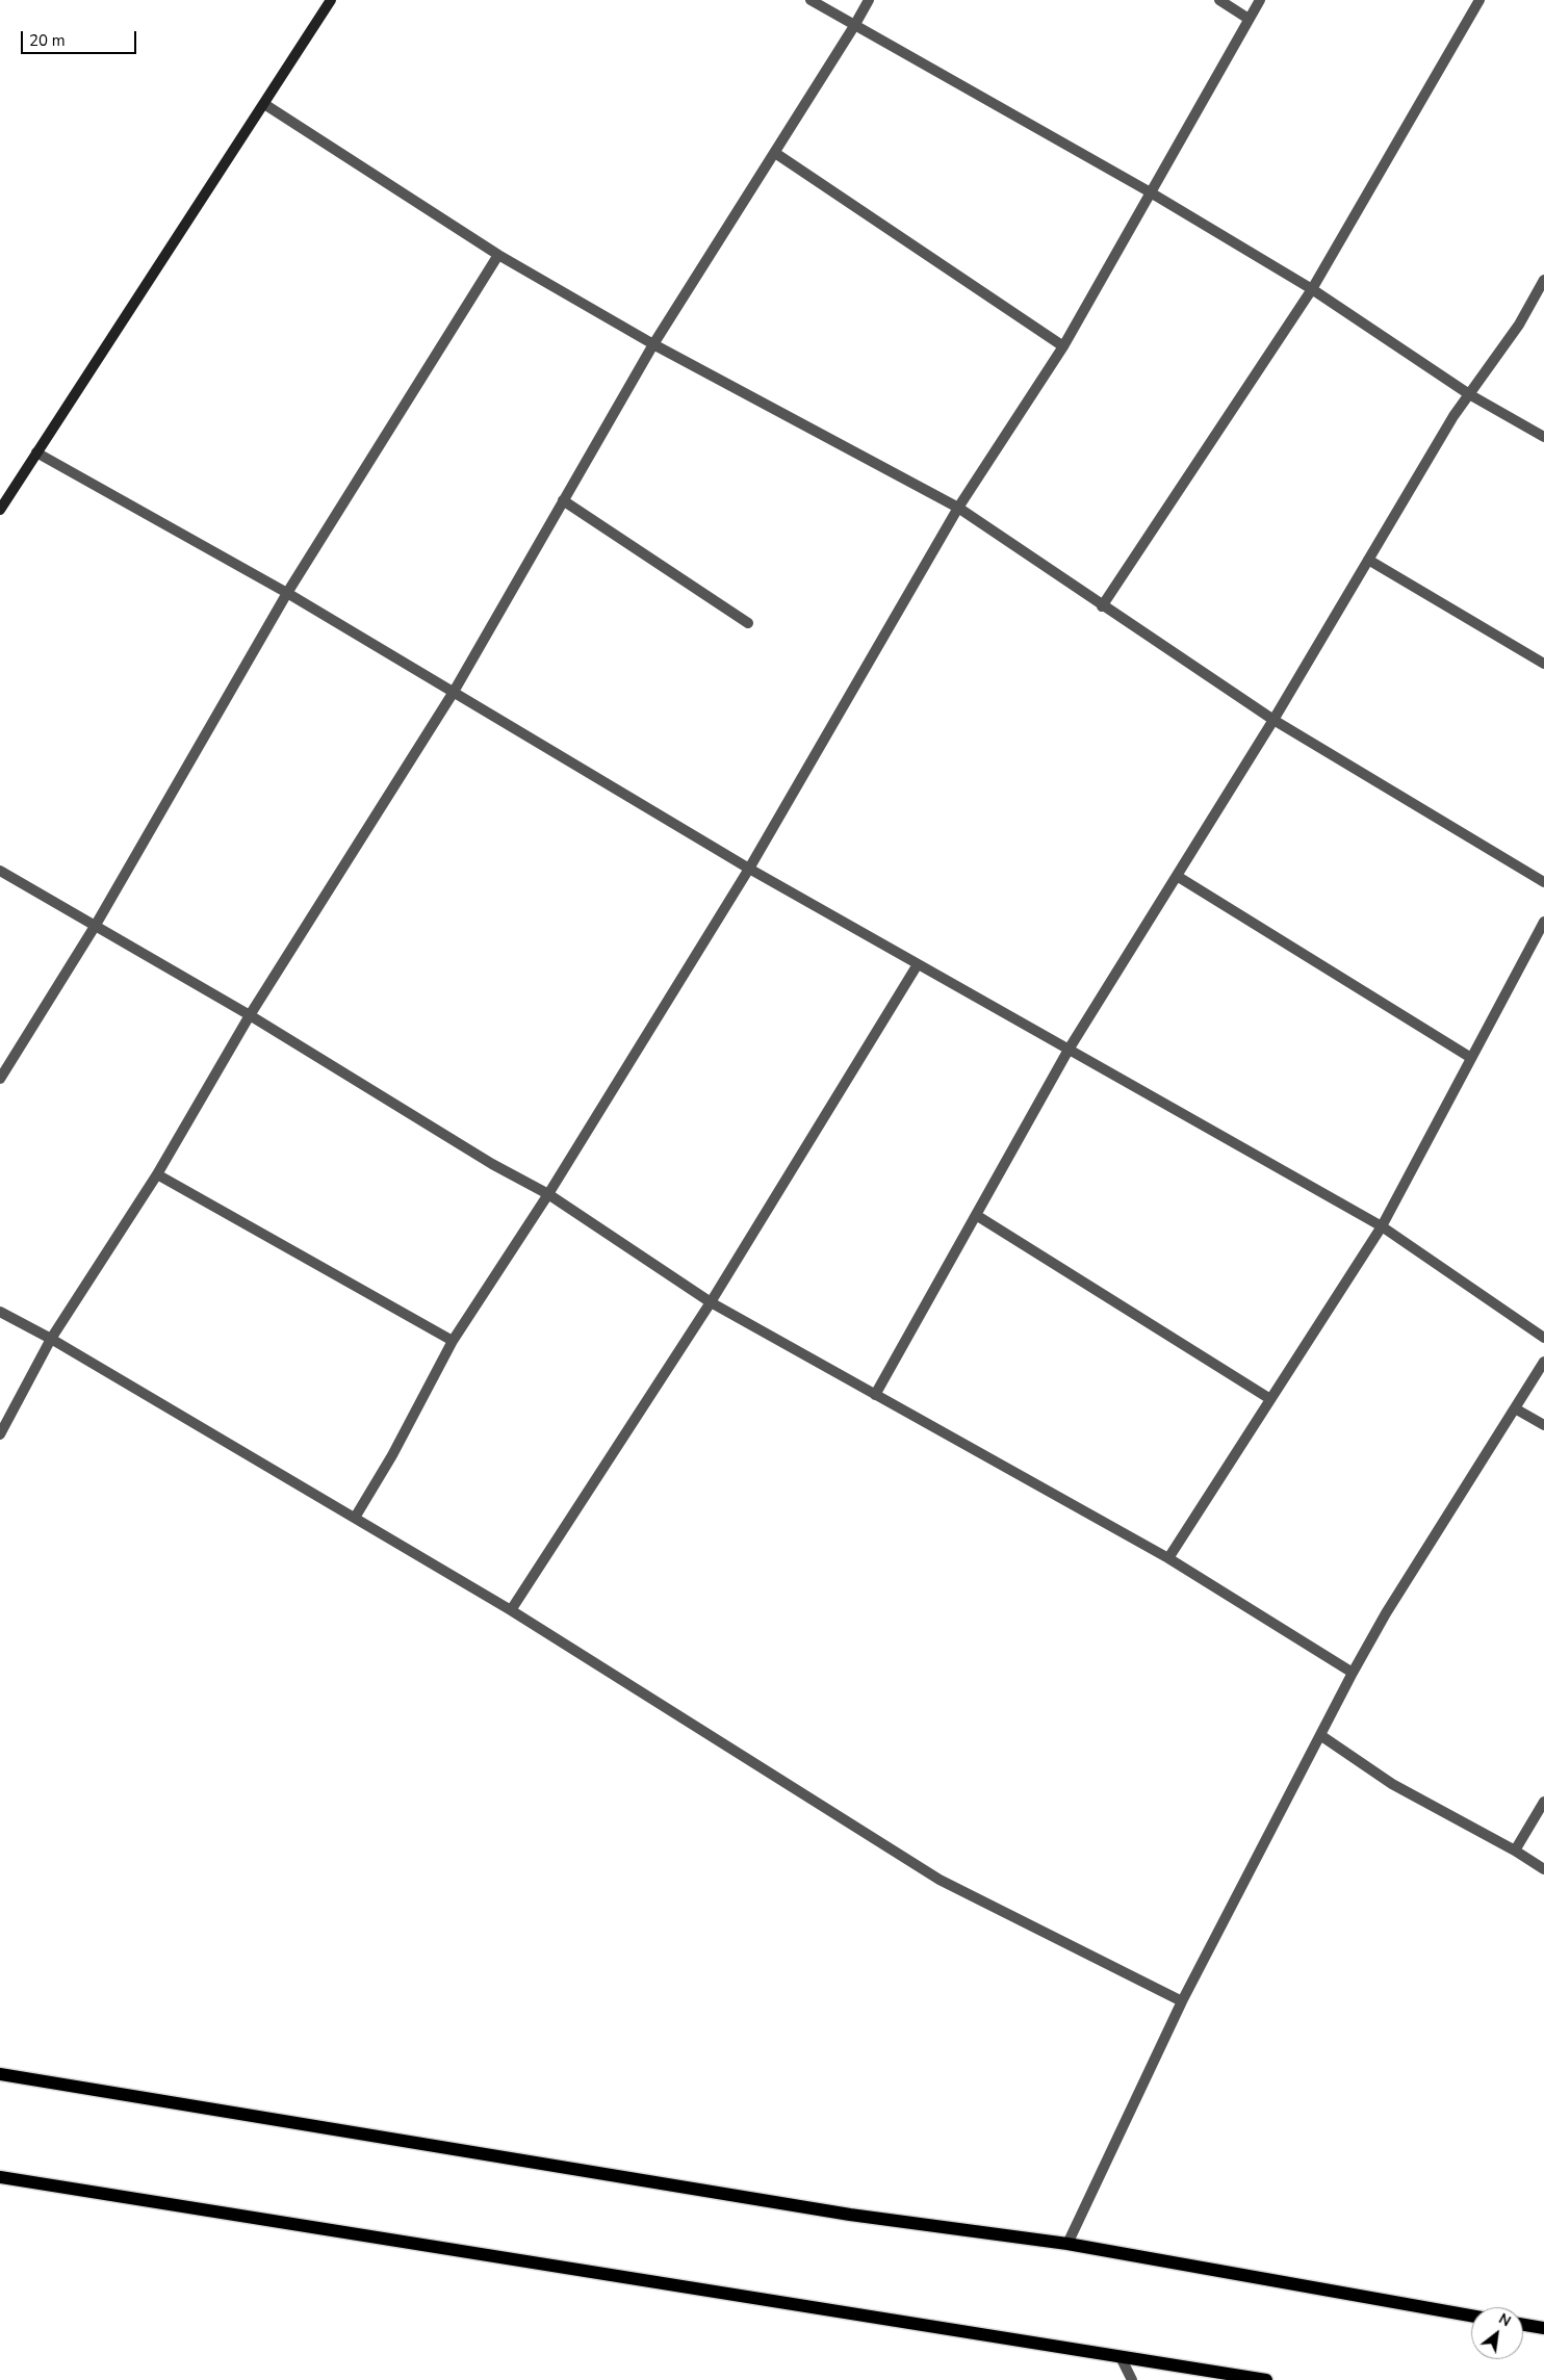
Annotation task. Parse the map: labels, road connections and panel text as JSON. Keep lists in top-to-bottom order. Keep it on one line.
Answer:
{"scale_bar":"20 m","north":"top right"}
